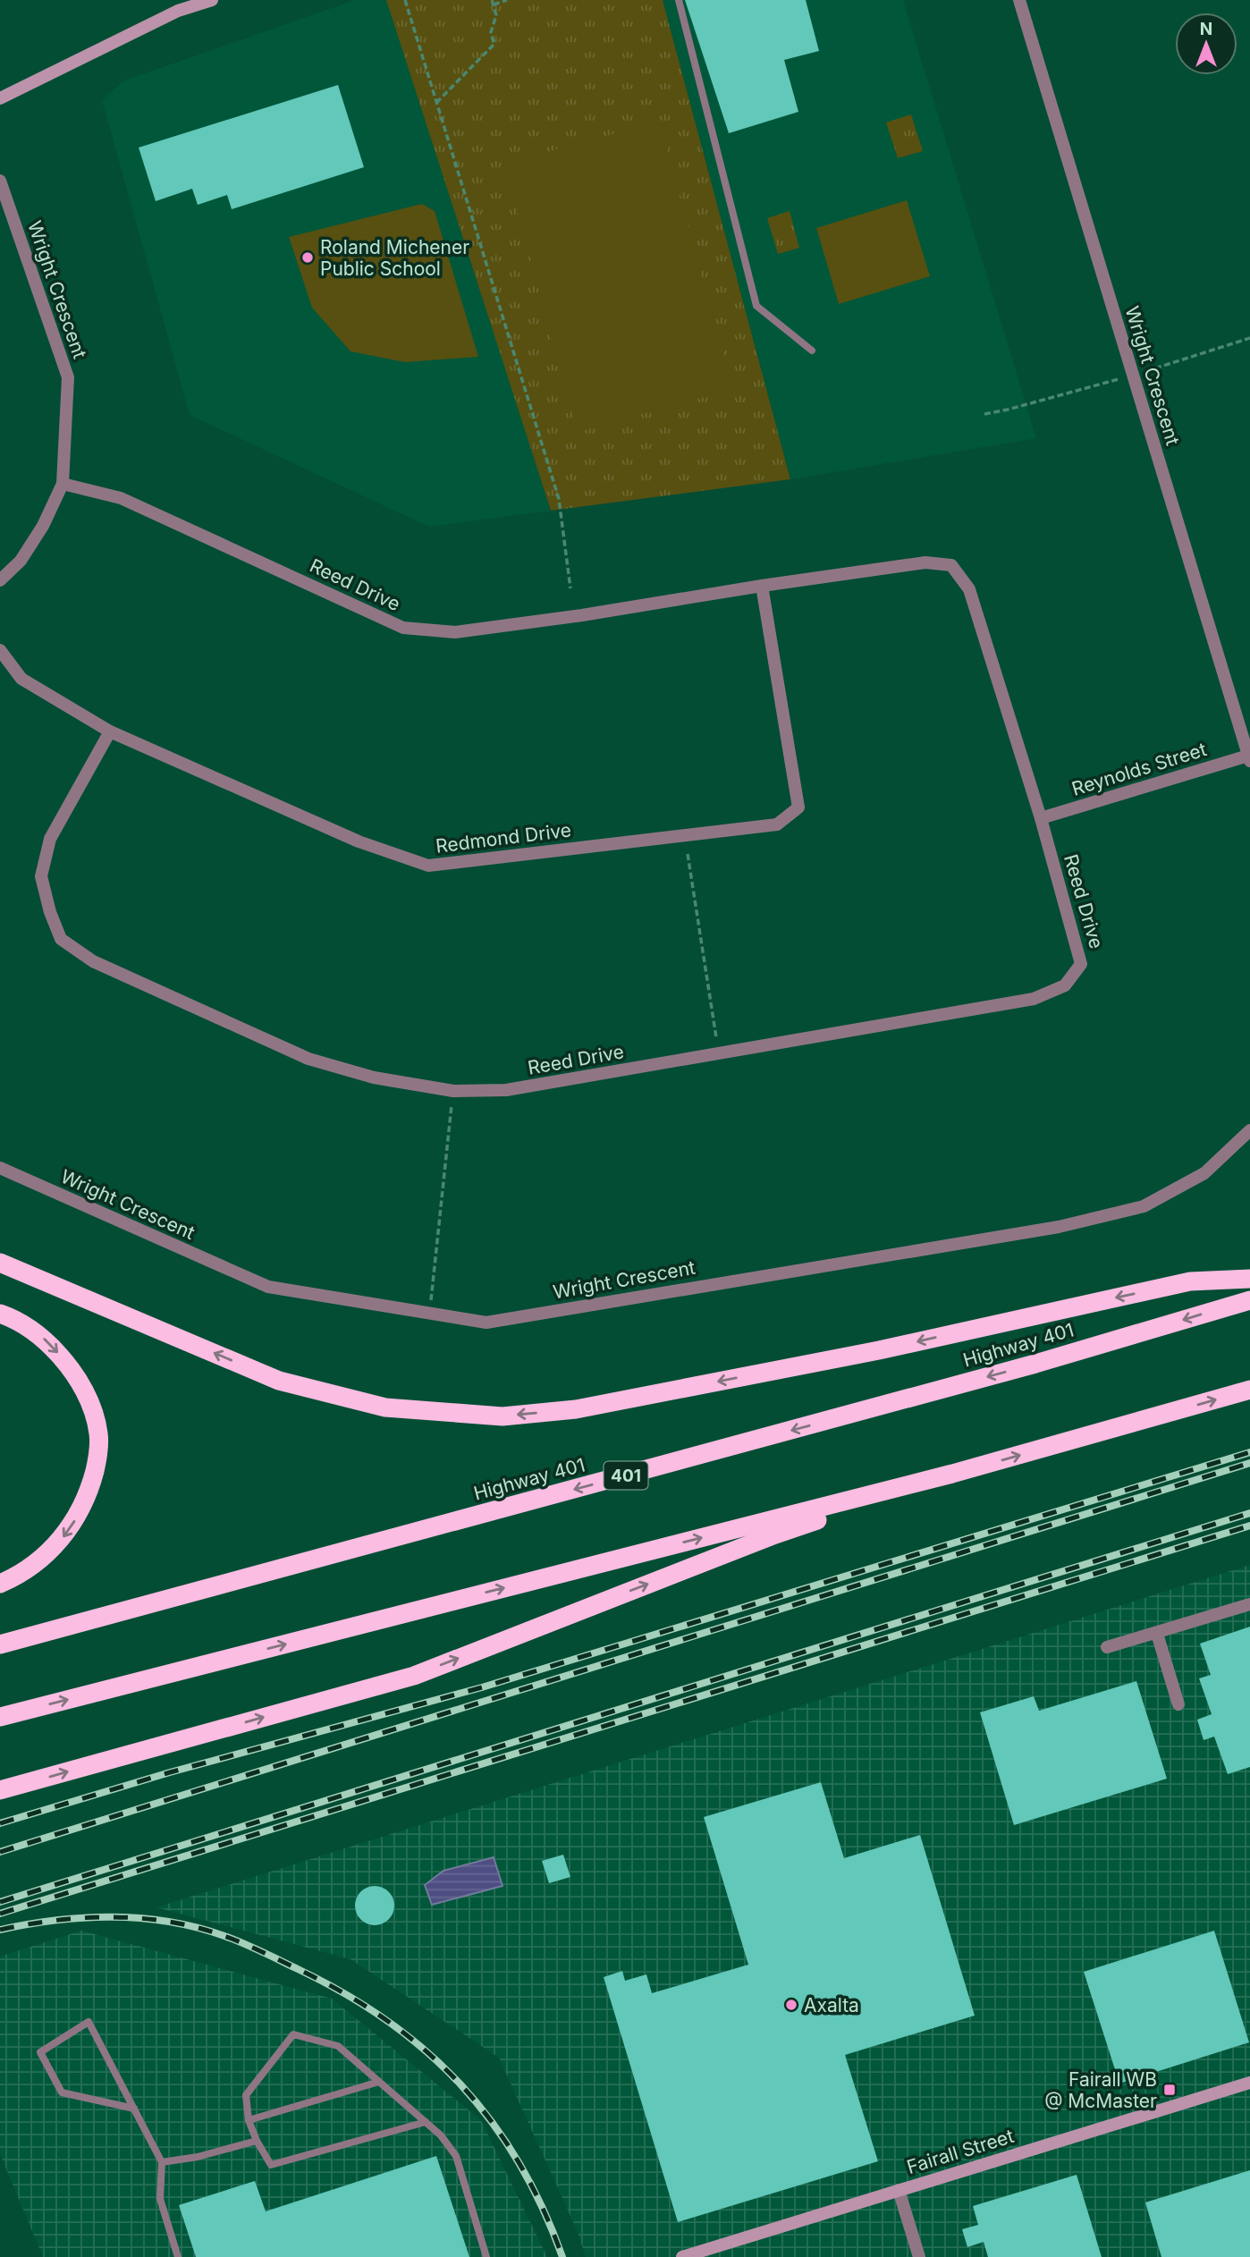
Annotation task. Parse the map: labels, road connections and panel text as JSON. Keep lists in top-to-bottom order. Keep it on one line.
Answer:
{"streets":{"highway":["Highway 401","401"],"street":["Wright Crescent","Reed Drive","Reynolds Street","Redmond Drive","Fairall Street"]},"crossings":[["Wright Crescent","Reed Drive"],["Wright Crescent","Reynolds Street"],["Reed Drive","Reynolds Street"],["Reed Drive","Redmond Drive"]],"places":{"other":["Roland Michener Public School","Axalta"],"transit":["Fairall WB @ McMaster"]},"north":"top"}
